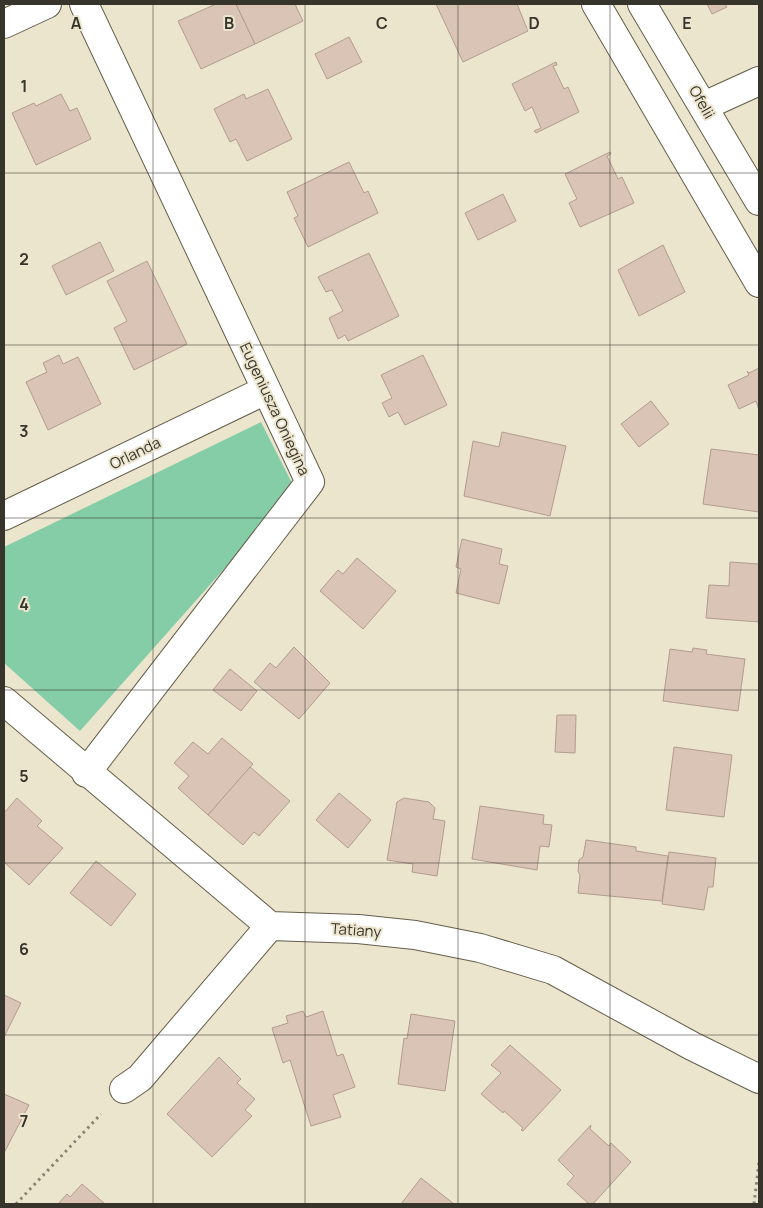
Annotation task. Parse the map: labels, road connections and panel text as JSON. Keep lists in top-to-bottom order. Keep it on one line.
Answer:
{"streets":{"street":["Ofelii","Eugeniusza Oniegina","Orlanda","Tatiany"]},"crossings":[["Eugeniusza Oniegina","Orlanda"]],"grid":{"columns":["A","B","C","D","E"],"rows":["1","2","3","4","5","6","7"]}}
